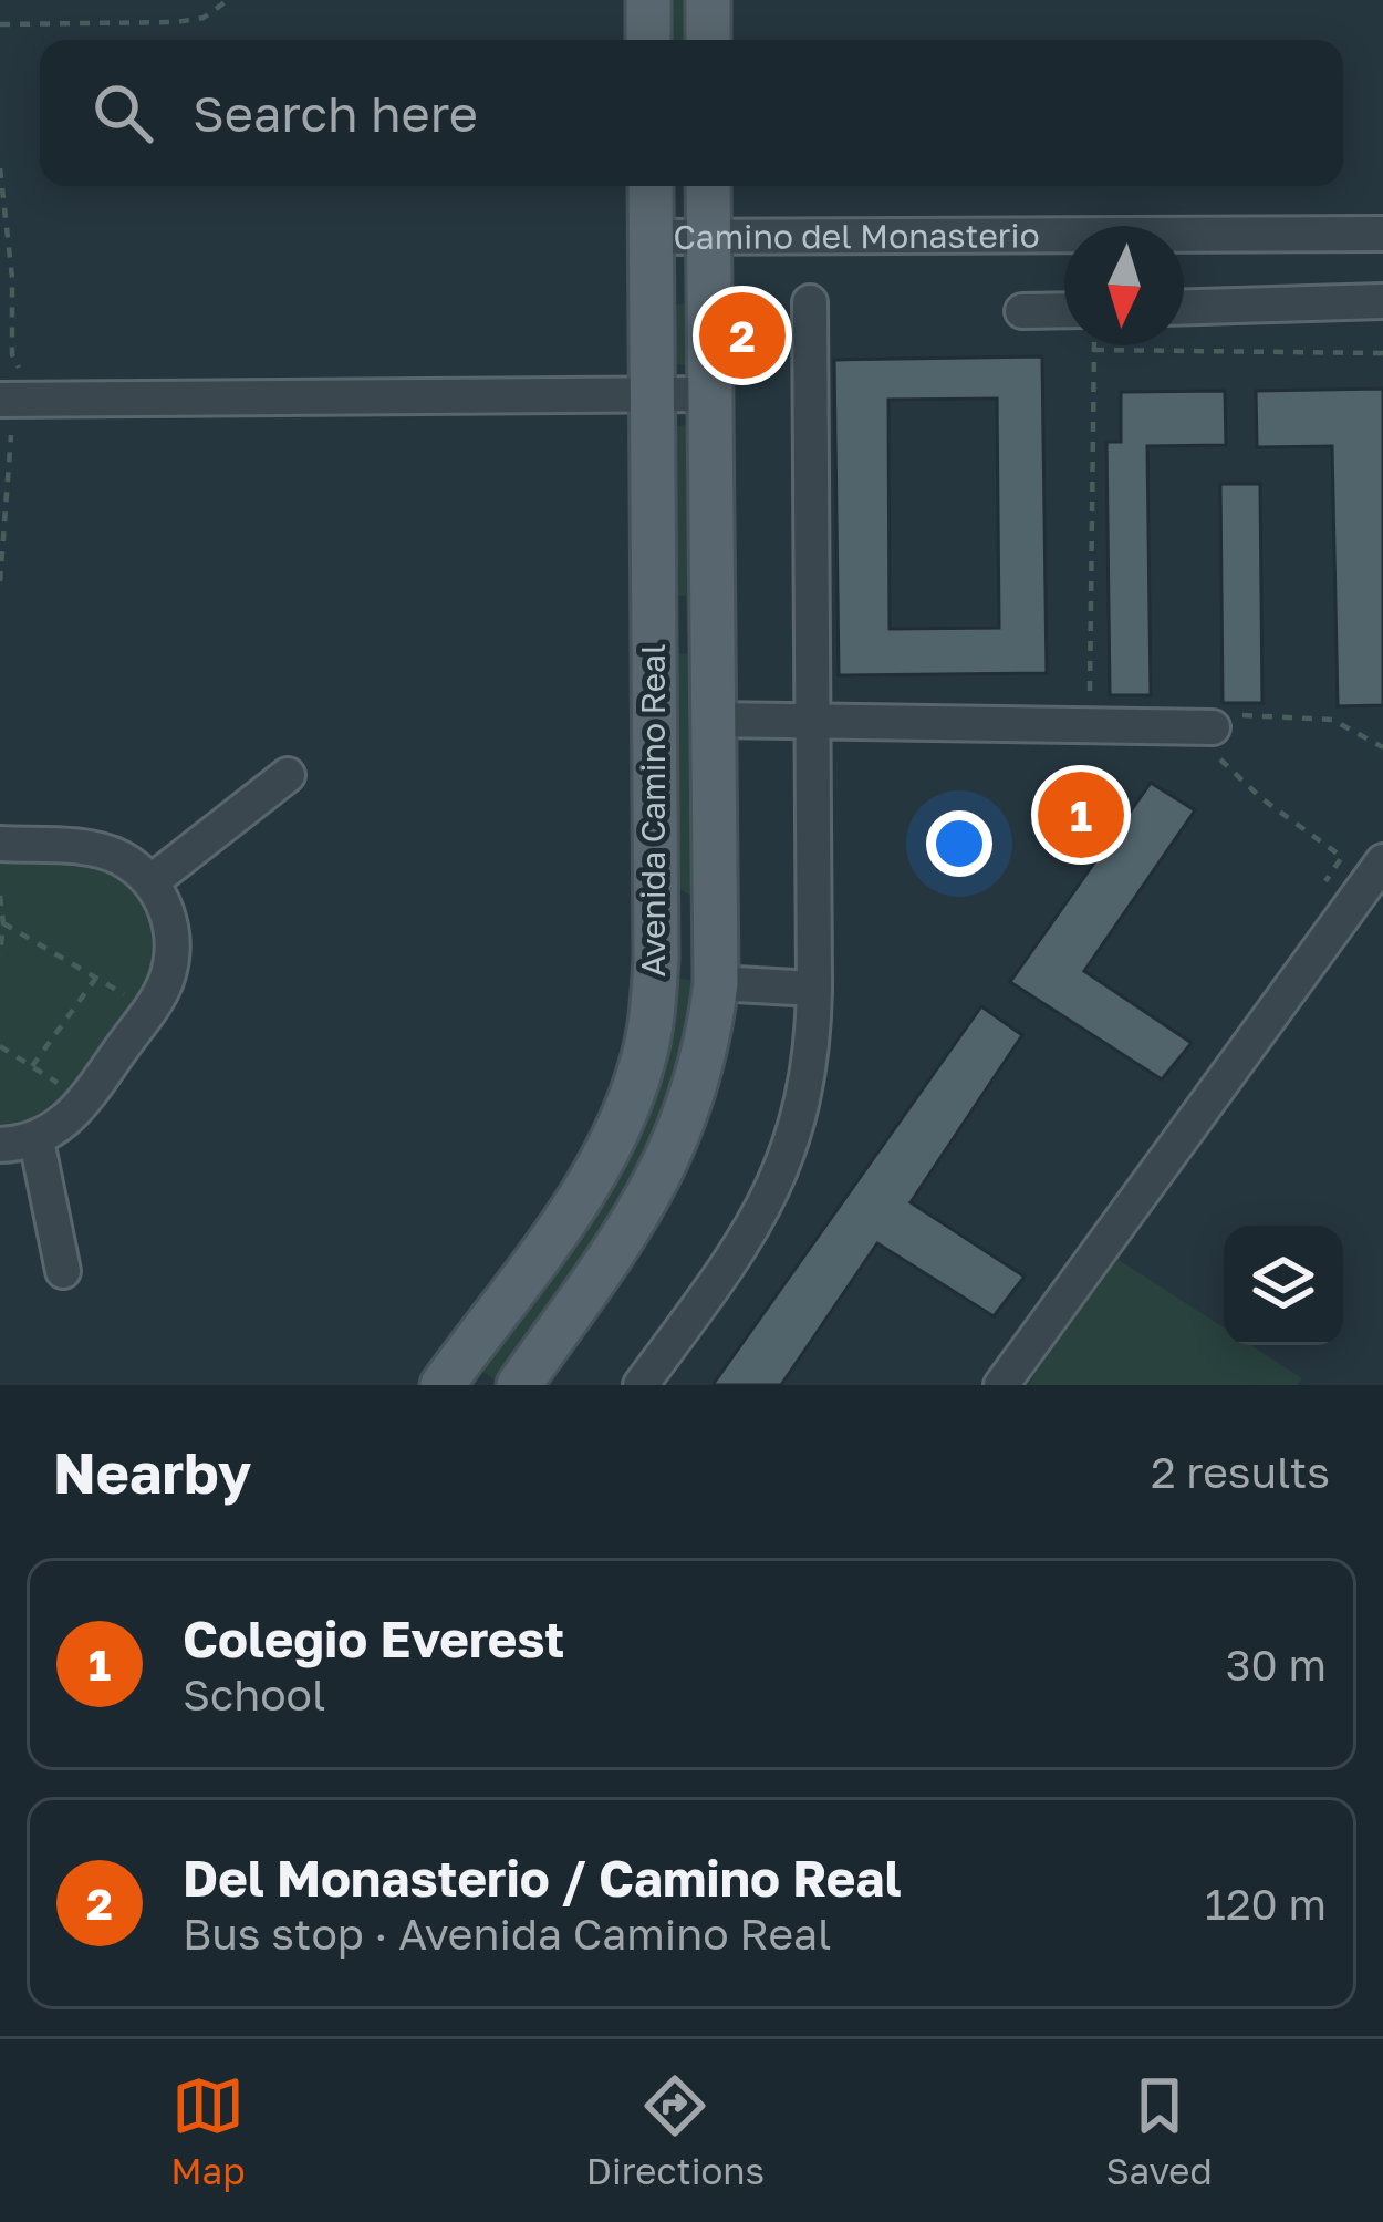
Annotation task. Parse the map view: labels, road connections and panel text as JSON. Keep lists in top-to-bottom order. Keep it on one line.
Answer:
{"streets":{"main road":["Avenida Camino Real"],"street":["Camino del Monasterio"]},"crossings":[["Camino del Monasterio","Avenida Camino Real"]],"north":"bottom","page":{"search":"Search here","pins":["2","1"],"heading":["Nearby","2 results"],"list":[{"mark":"1","name":"Colegio Everest","note":"School","value":"30 m"},{"mark":"2","name":"Del Monasterio / Camino Real","note":"Bus stop · Avenida Camino Real","value":"120 m"}],"nav":["Map","Directions","Saved"]}}
